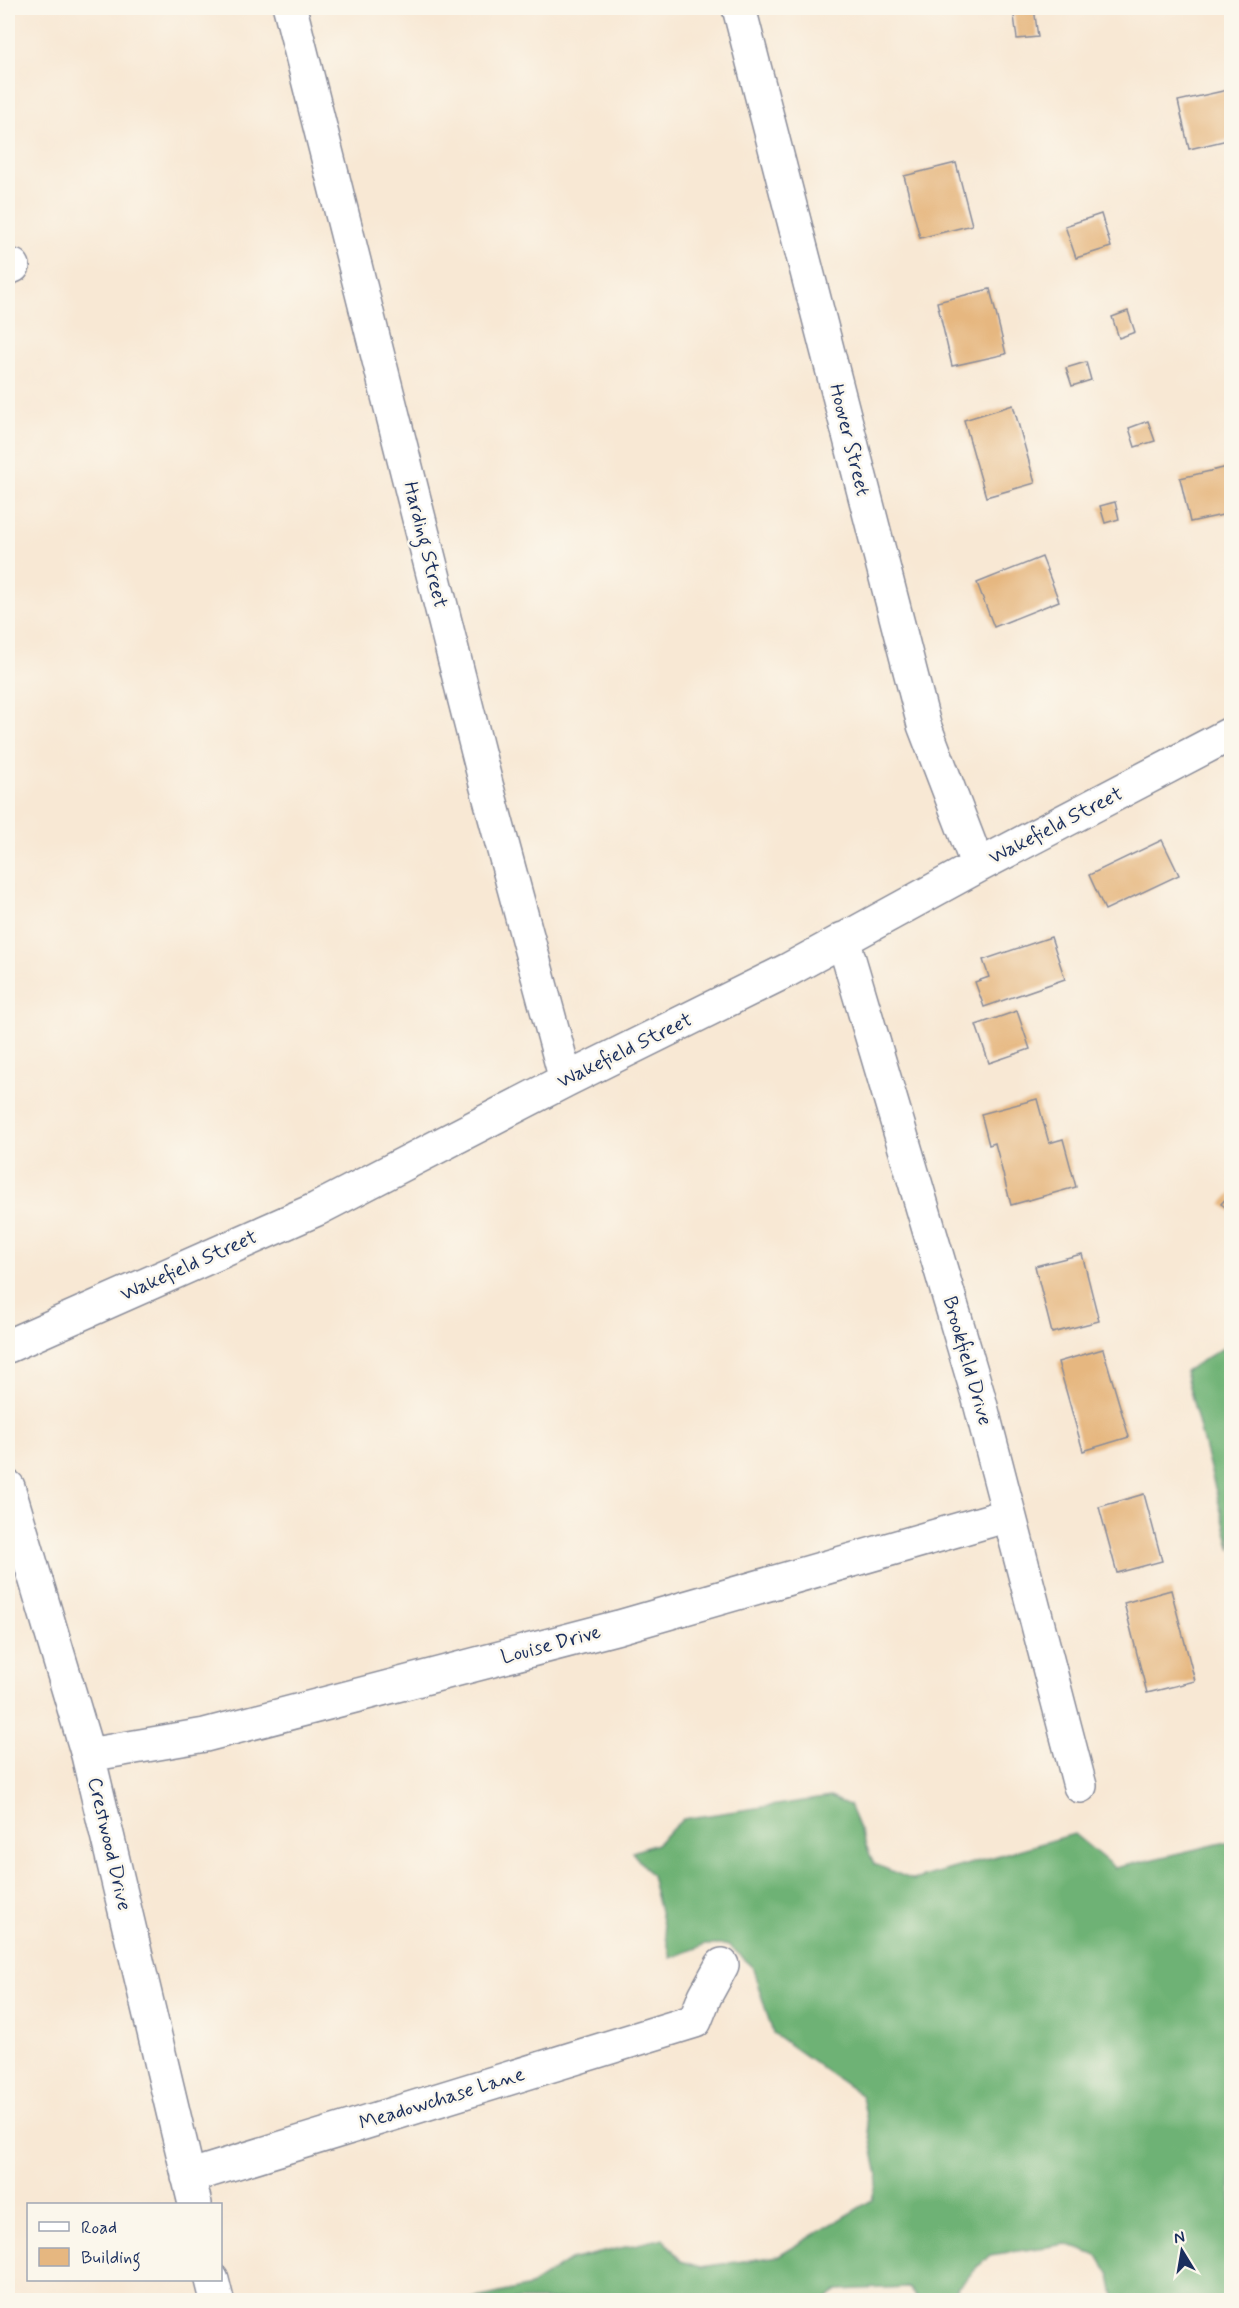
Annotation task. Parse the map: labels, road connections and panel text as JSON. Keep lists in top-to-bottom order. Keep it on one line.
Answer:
{"streets":{"street":["Hoover Street","Harding Street","Wakefield Street","Brookfield Drive","Louise Drive","Crestwood Drive","Meadowchase Lane"]},"crossings":[["Hoover Street","Wakefield Street"],["Harding Street","Wakefield Street"],["Wakefield Street","Brookfield Drive"],["Brookfield Drive","Louise Drive"],["Louise Drive","Crestwood Drive"],["Crestwood Drive","Meadowchase Lane"]],"legend":["Road","Building"],"north":"top"}
